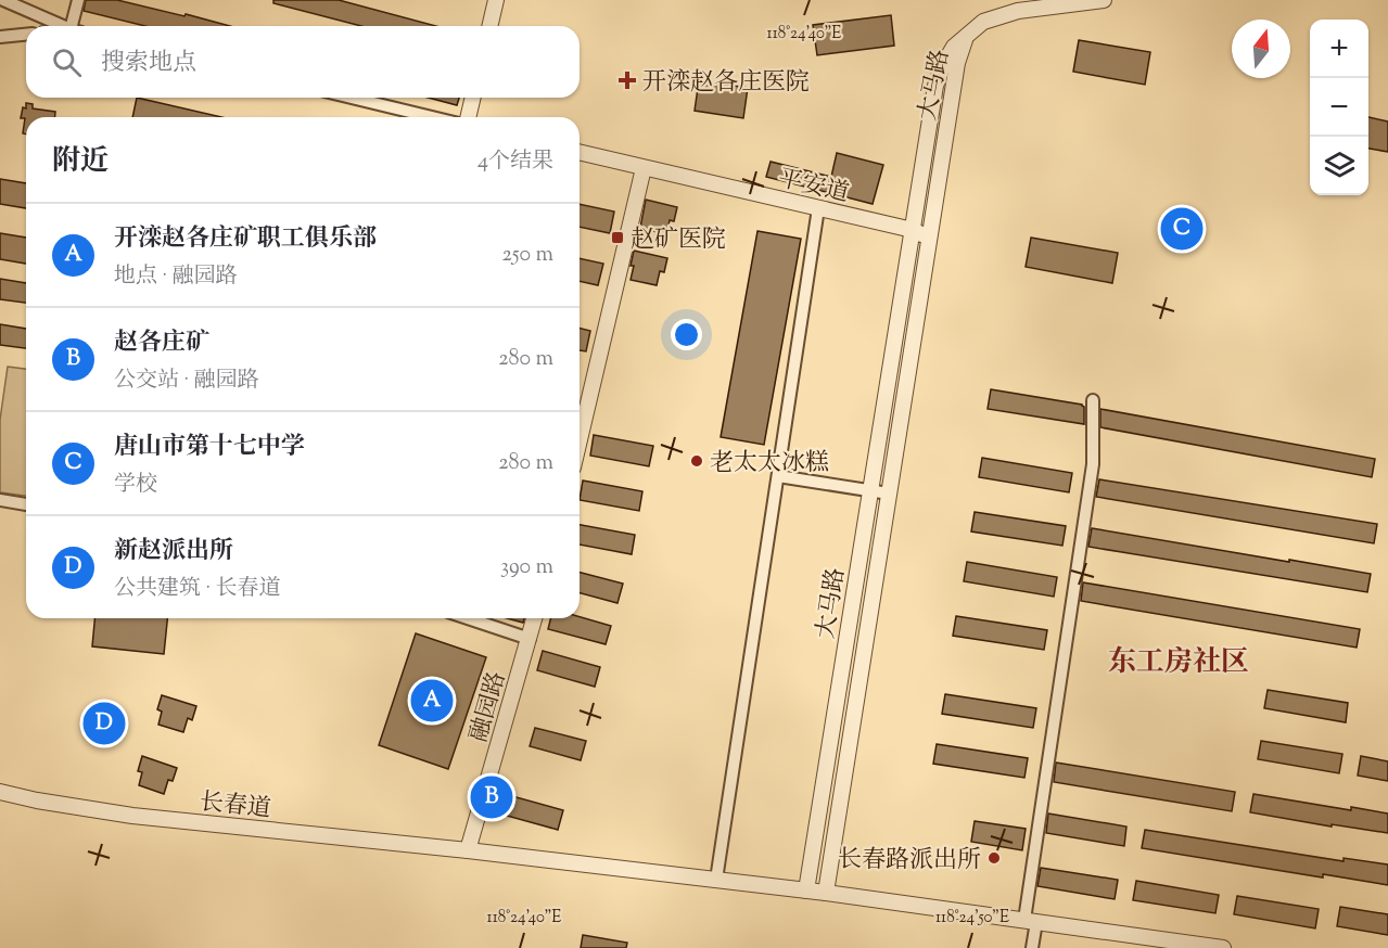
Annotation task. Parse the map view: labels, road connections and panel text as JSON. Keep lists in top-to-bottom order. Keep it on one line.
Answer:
{"streets":{"street":["大马路","平安道","融园路","长春道"]},"crossings":[["大马路","平安道"],["大马路","长春道"],["融园路","长春道"]],"districts":["东工房社区"],"places":{"health":["开滦赵各庄医院"],"transit":["赵矿医院"],"other":["老太太冰糕","长春路派出所"]},"north":"top","page":{"map_buttons":["+","−"],"search":"搜索地点","heading":["附近","4个结果"],"list":[{"mark":"A","name":"开滦赵各庄矿职工俱乐部","note":"地点 · 融园路","value":"250 m"},{"mark":"B","name":"赵各庄矿","note":"公交站 · 融园路","value":"280 m"},{"mark":"C","name":"唐山市第十七中学","note":"学校","value":"280 m"},{"mark":"D","name":"新赵派出所","note":"公共建筑 · 长春道","value":"390 m"}],"pins":["C","A","D","B"]},"coordinates":["118°24'40\"E","118°24'50\"E"]}
